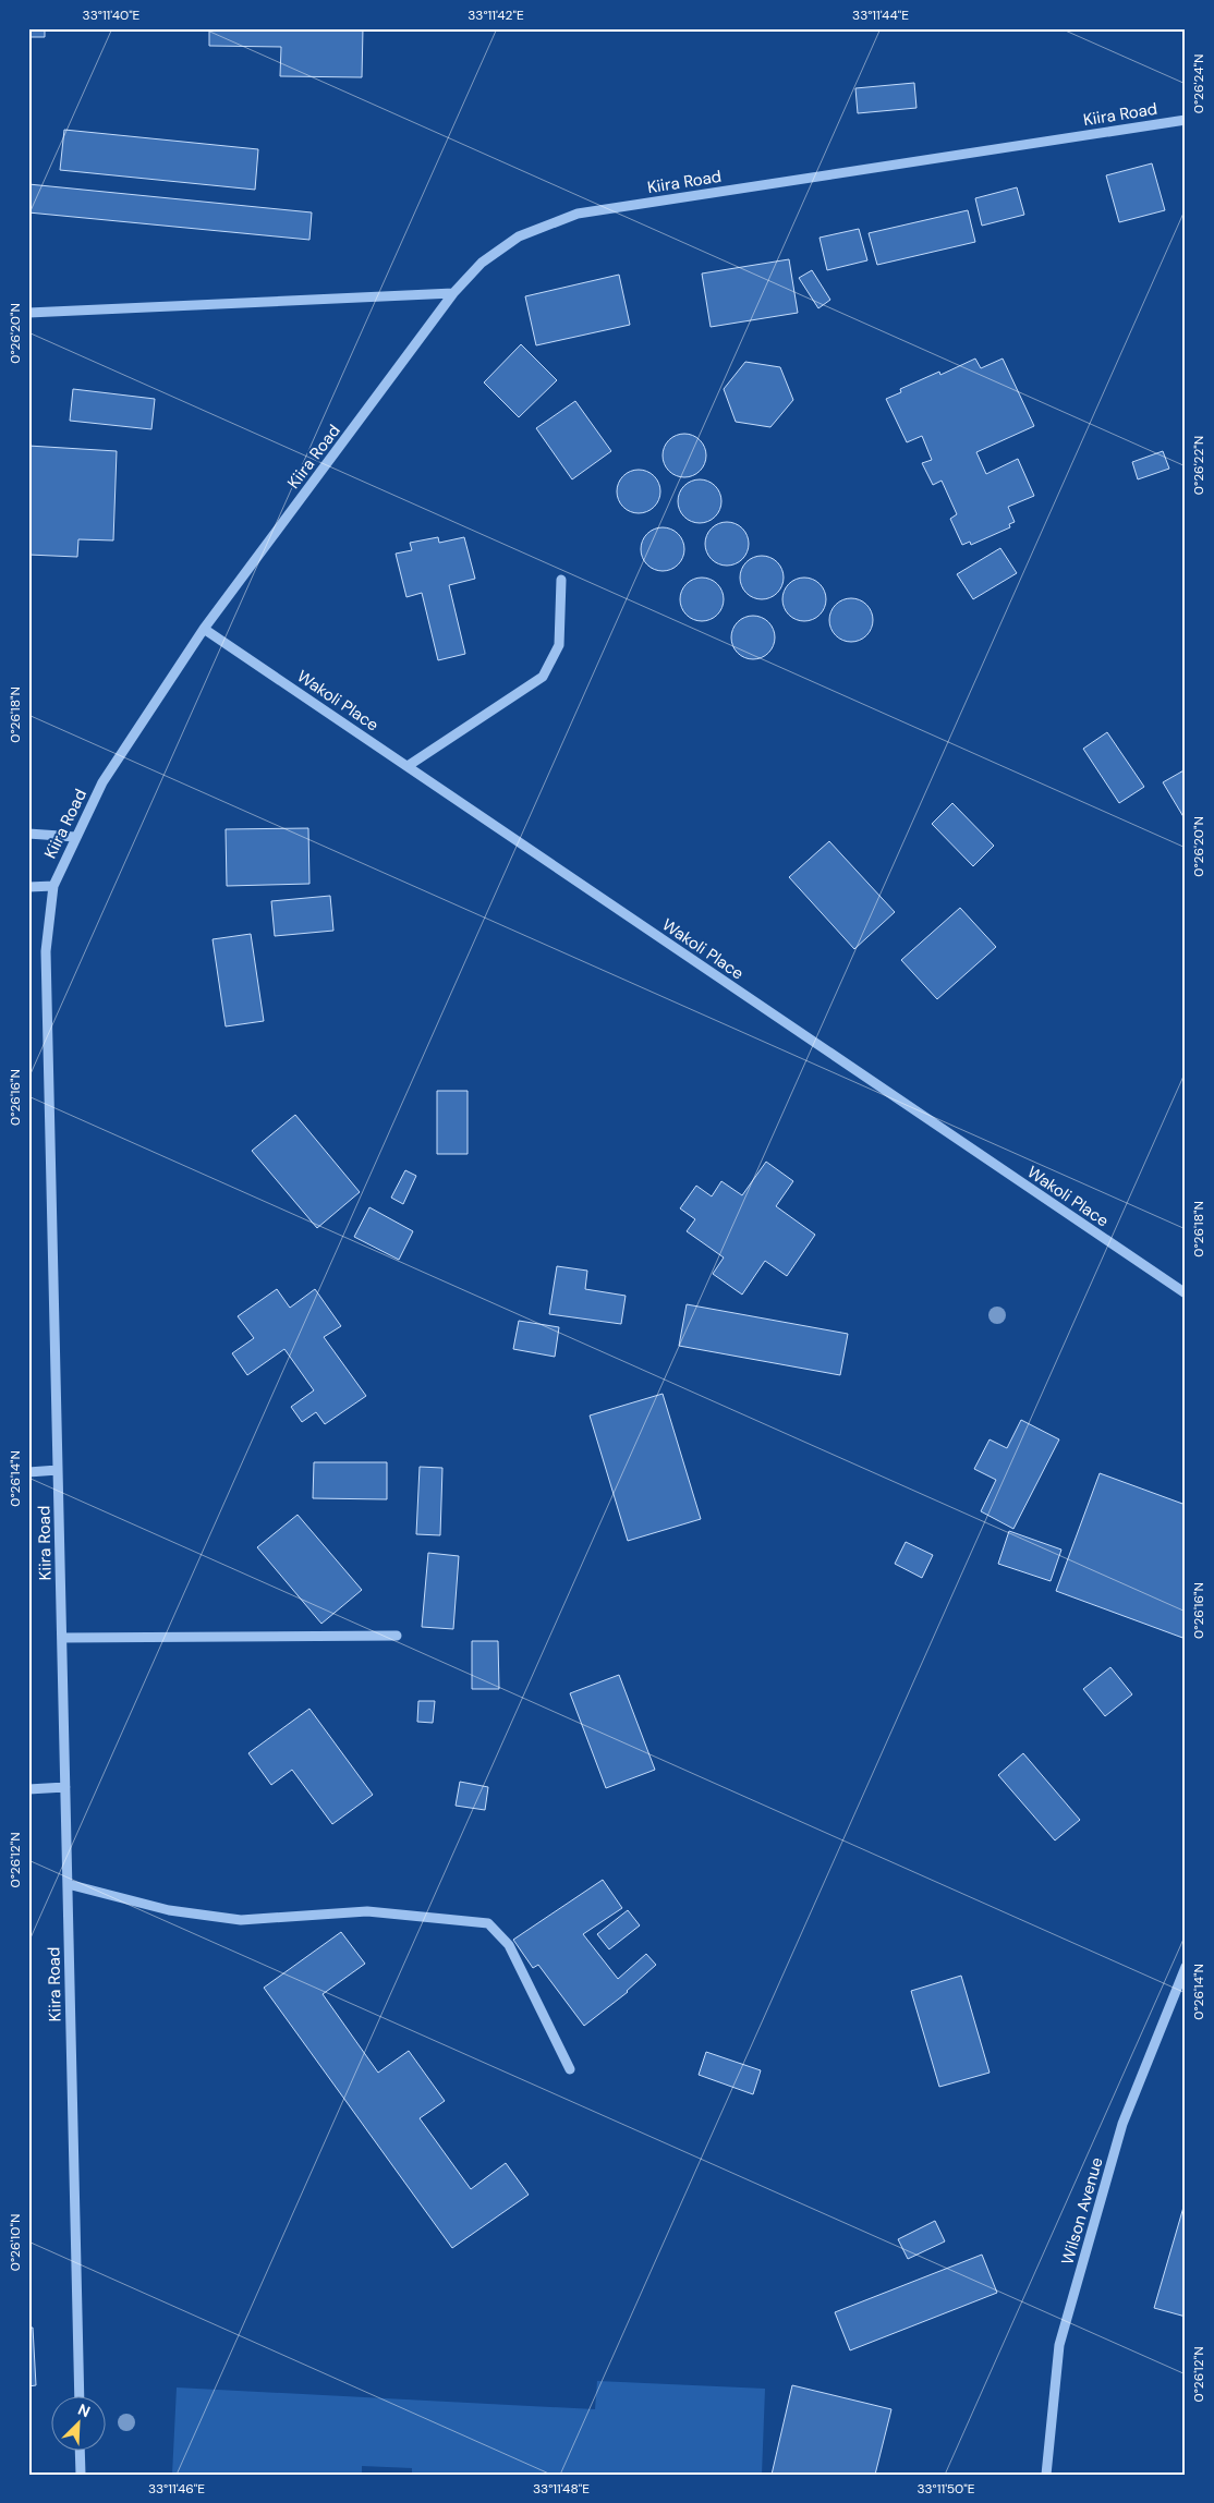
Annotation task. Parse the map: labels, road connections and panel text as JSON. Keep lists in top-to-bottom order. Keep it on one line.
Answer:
{"streets":{"street":["Kiira Road","Wakoli Place","Wilson Avenue"]},"crossings":[["Kiira Road","Wakoli Place"]],"north":"top right","coordinates":["33°11'40\"E","33°11'42\"E","33°11'44\"E","0°26'24\"N","0°26'20\"N","0°26'22\"N","0°26'18\"N","0°26'16\"N","0°26'14\"N","0°26'12\"N","0°26'10\"N","33°11'46\"E","33°11'48\"E","33°11'50\"E"]}
